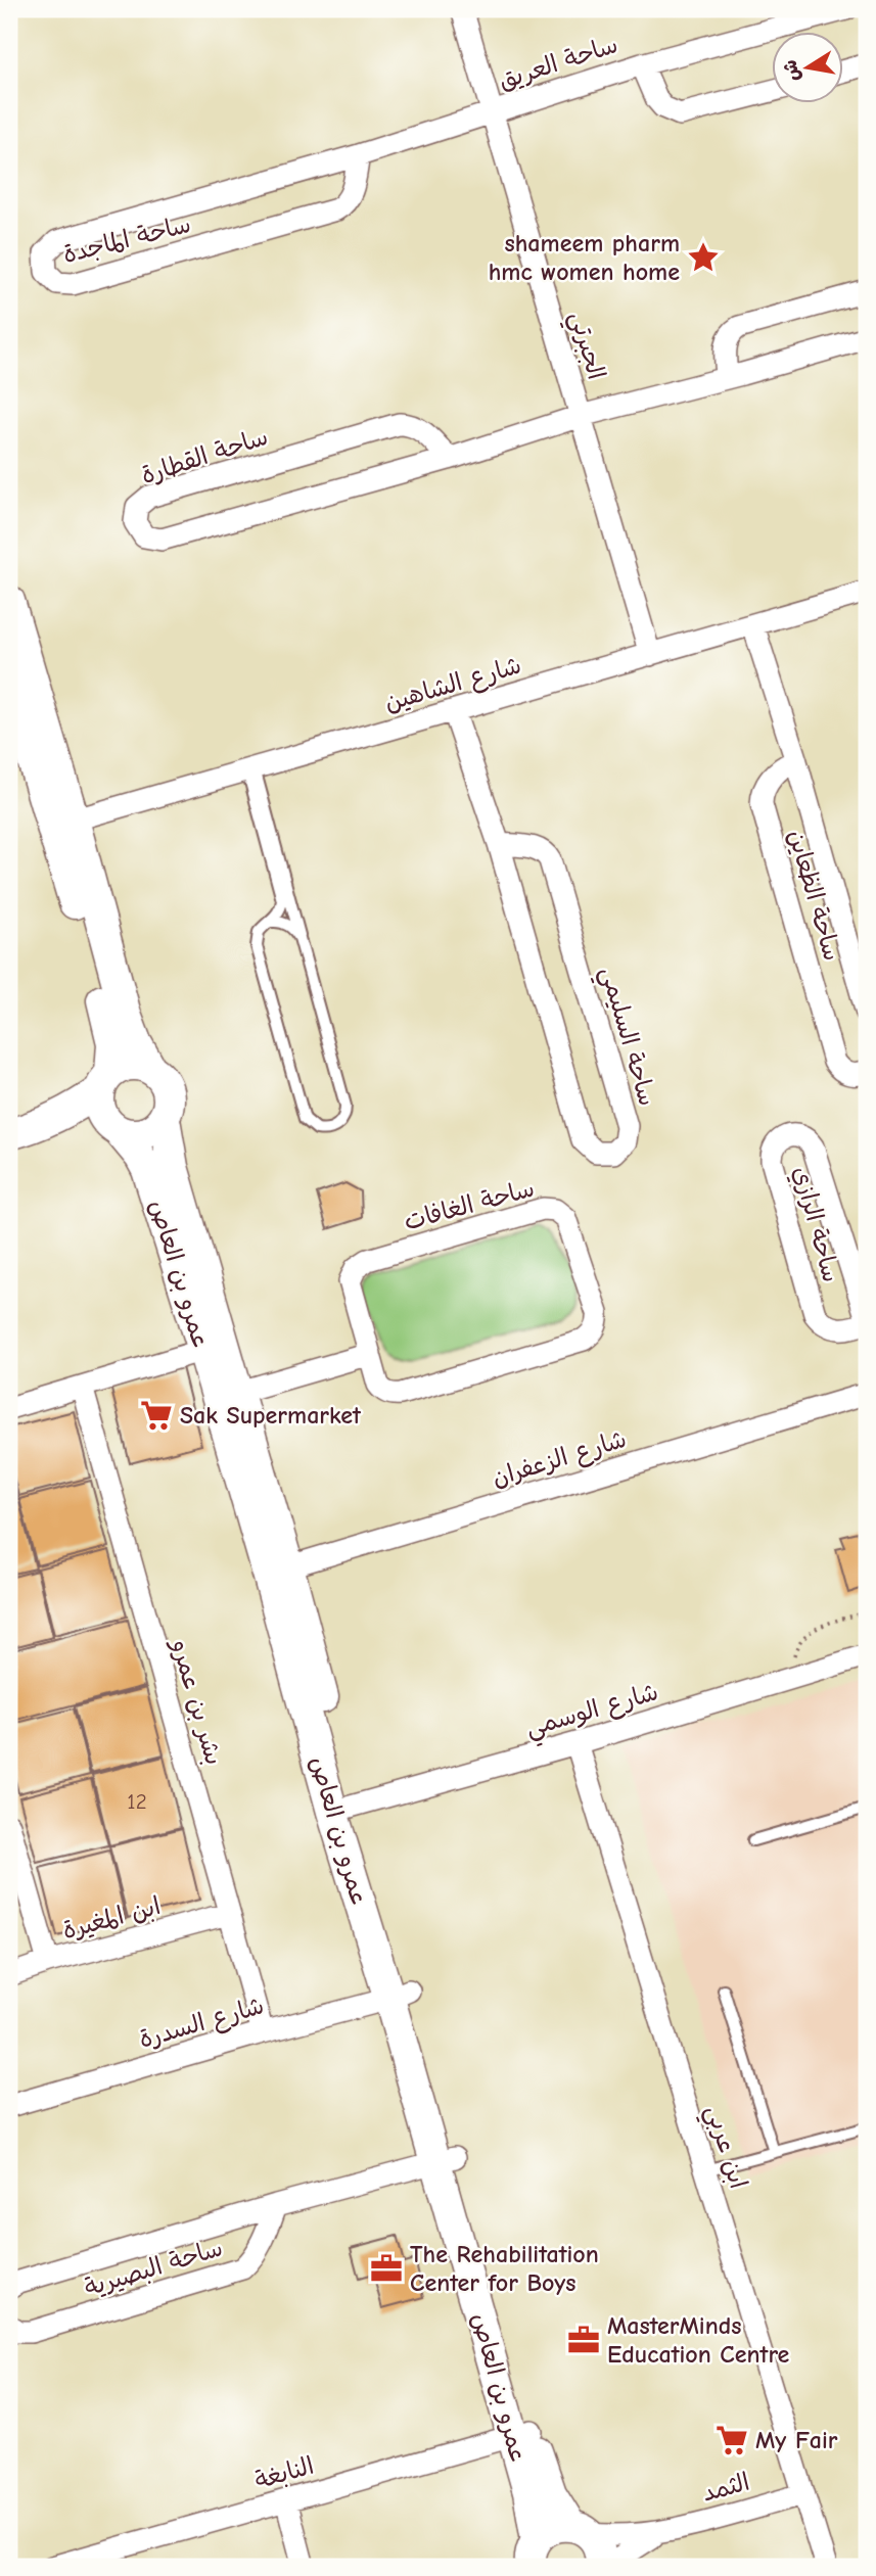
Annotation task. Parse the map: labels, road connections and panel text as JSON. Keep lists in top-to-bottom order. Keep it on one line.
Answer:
{"streets":{"street":["ساحة العريق","ساحة الماجدة","الجبرتي","ساحة القطارة","شارع الشاهين","ساحة الظعاين","ساحة السليمي","ساحة الغافات","ساحة الرازي","عمرو بن العاص","شارع الزعفران","بشر بن عمرو","شارع الوسمي","ابن المغيرة","شارع السدرة","ابن عربي","ساحة البصيرية","النابغة","الثمد"]},"crossings":[["ساحة العريق","ساحة الماجدة"],["ساحة العريق","الجبرتي"],["ساحة الماجدة","الجبرتي"],["الجبرتي","ساحة القطارة"],["الجبرتي","شارع الشاهين"],["شارع الشاهين","ساحة الظعاين"],["شارع الشاهين","ساحة السليمي"],["عمرو بن العاص","شارع الزعفران"],["عمرو بن العاص","شارع الوسمي"],["عمرو بن العاص","شارع السدرة"],["عمرو بن العاص","ساحة البصيرية"],["عمرو بن العاص","النابغة"],["عمرو بن العاص","الثمد"],["بشر بن عمرو","ابن المغيرة"],["بشر بن عمرو","شارع السدرة"],["شارع الوسمي","ابن عربي"],["ابن عربي","الثمد"]],"places":{"place":["shameem pharm hmc women home"],"supermarket":["Sak Supermarket","My Fair"],"office":["The Rehabilitation Center for Boys","MasterMinds Education Centre"]},"house_numbers":["12"],"north":"left"}
